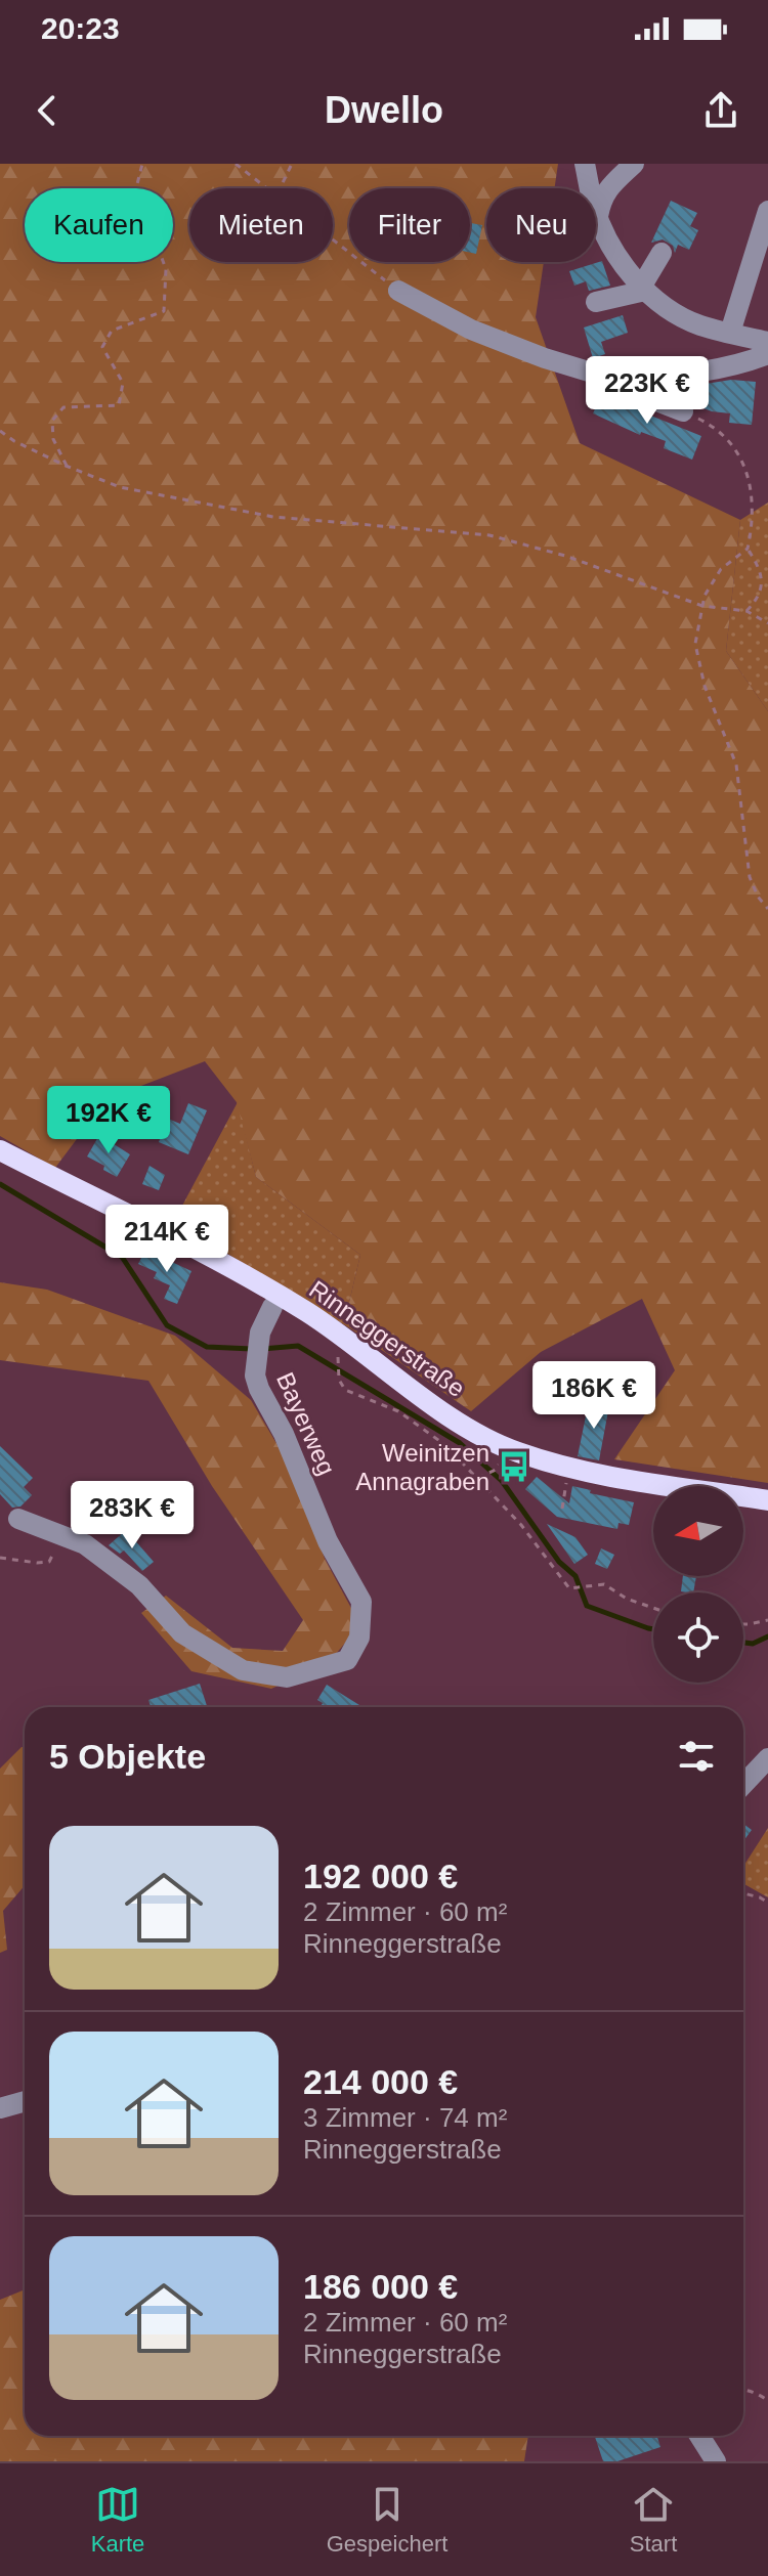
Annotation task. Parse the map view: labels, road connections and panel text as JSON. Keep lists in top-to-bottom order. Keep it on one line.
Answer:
{"streets":{"main road":["Rinneggerstraße"],"street":["Bayerweg"]},"places":{"bus stop":["Weinitzen Annagraben"]},"north":"left","page":{"status":"20:23","header":"Dwello","chip":["Kaufen","Mieten","Filter","Neu"],"price":["223K €","192K €","214K €","186K €","283K €"],"heading":"5 Objekte","list":[{"name":"192 000 €","note":"2 Zimmer · 60 m² · Rinneggerstraße"},{"name":"214 000 €","note":"3 Zimmer · 74 m² · Rinneggerstraße"},{"name":"186 000 €","note":"2 Zimmer · 60 m² · Rinneggerstraße"}],"tabs":["Karte","Gespeichert","Start"]}}
